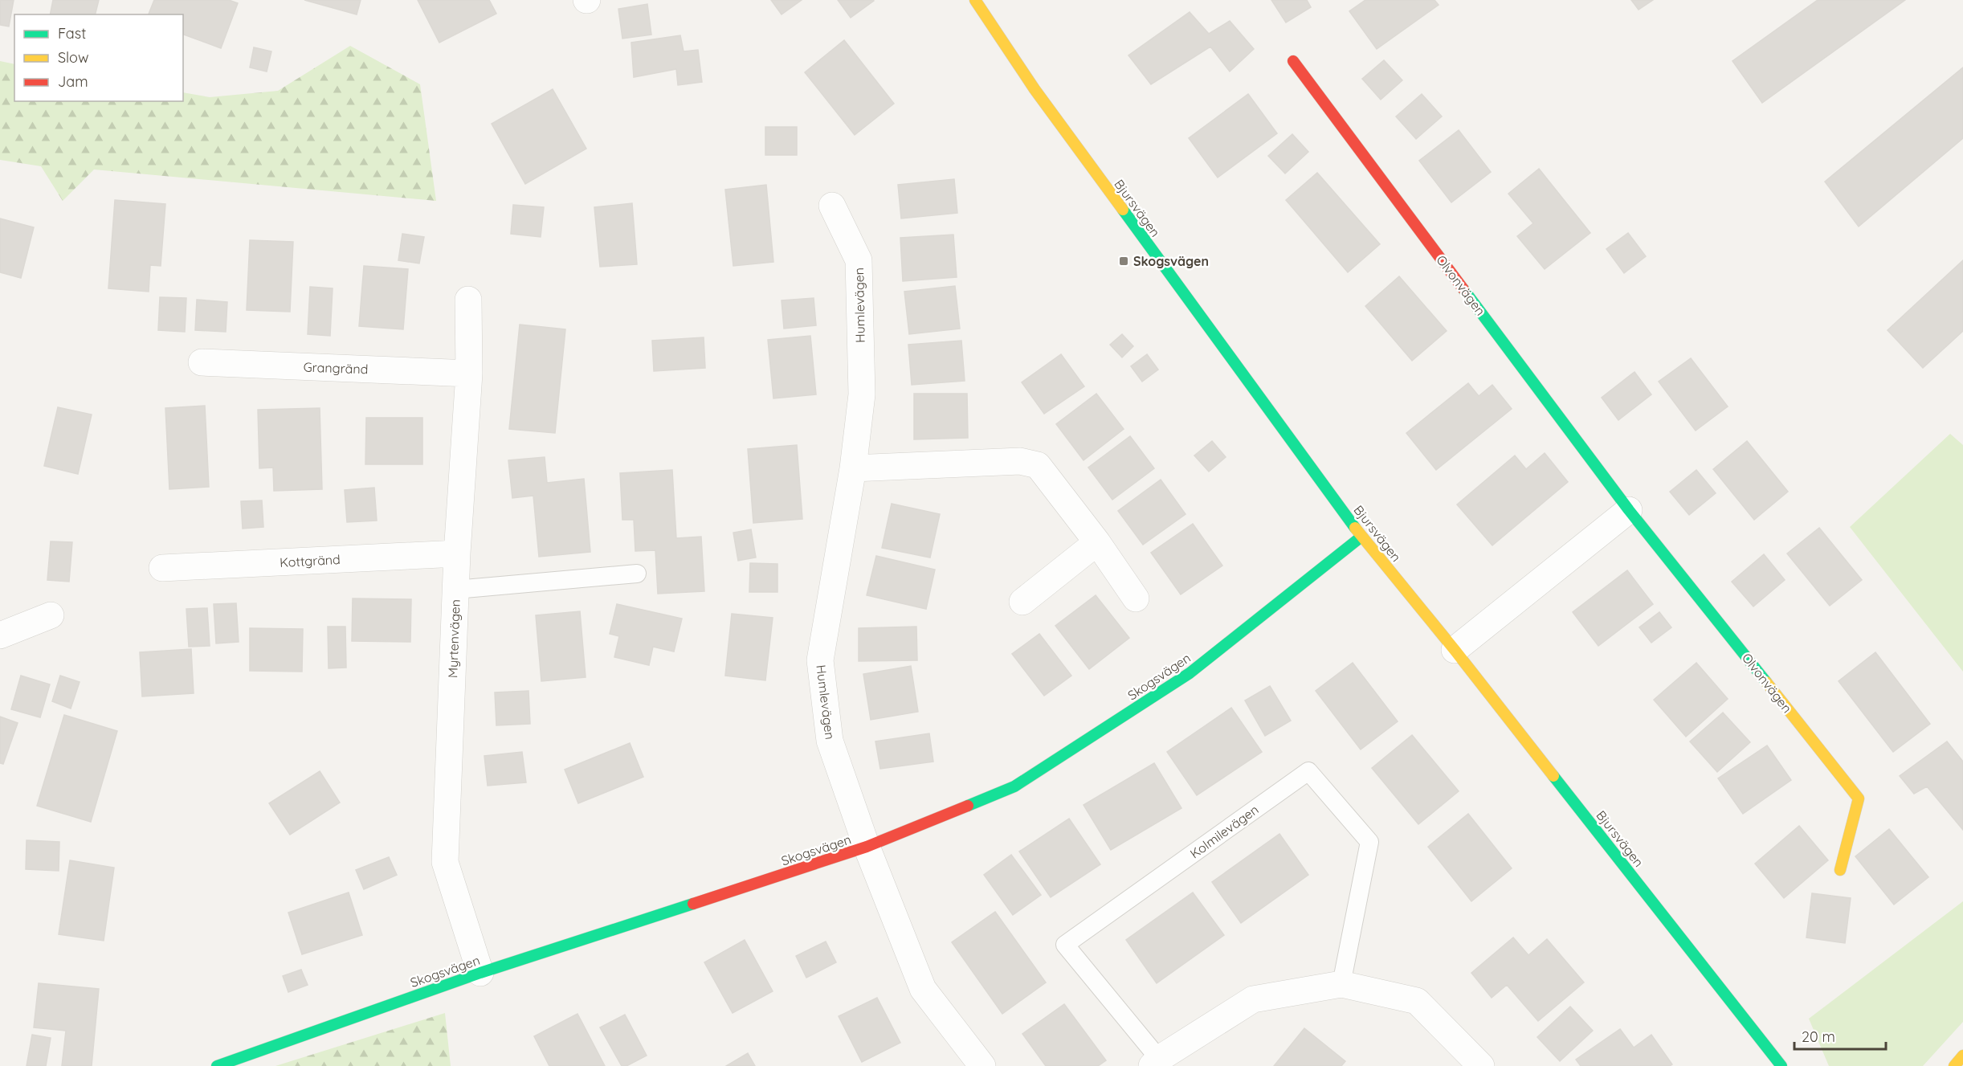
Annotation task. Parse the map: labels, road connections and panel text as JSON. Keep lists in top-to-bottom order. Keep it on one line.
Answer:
{"streets":{"street":["Bjursvägen","Olvonvägen","Humlevägen","Grangränd","Kottgränd","Myrtenvägen","Skogsvägen","Kolmilevägen"]},"crossings":[["Bjursvägen","Skogsvägen"],["Humlevägen","Skogsvägen"],["Grangränd","Myrtenvägen"],["Kottgränd","Myrtenvägen"],["Myrtenvägen","Skogsvägen"]],"places":{"transit":["Skogsvägen"]},"legend":["Fast","Slow","Jam"],"scale_bar":"20 m"}
